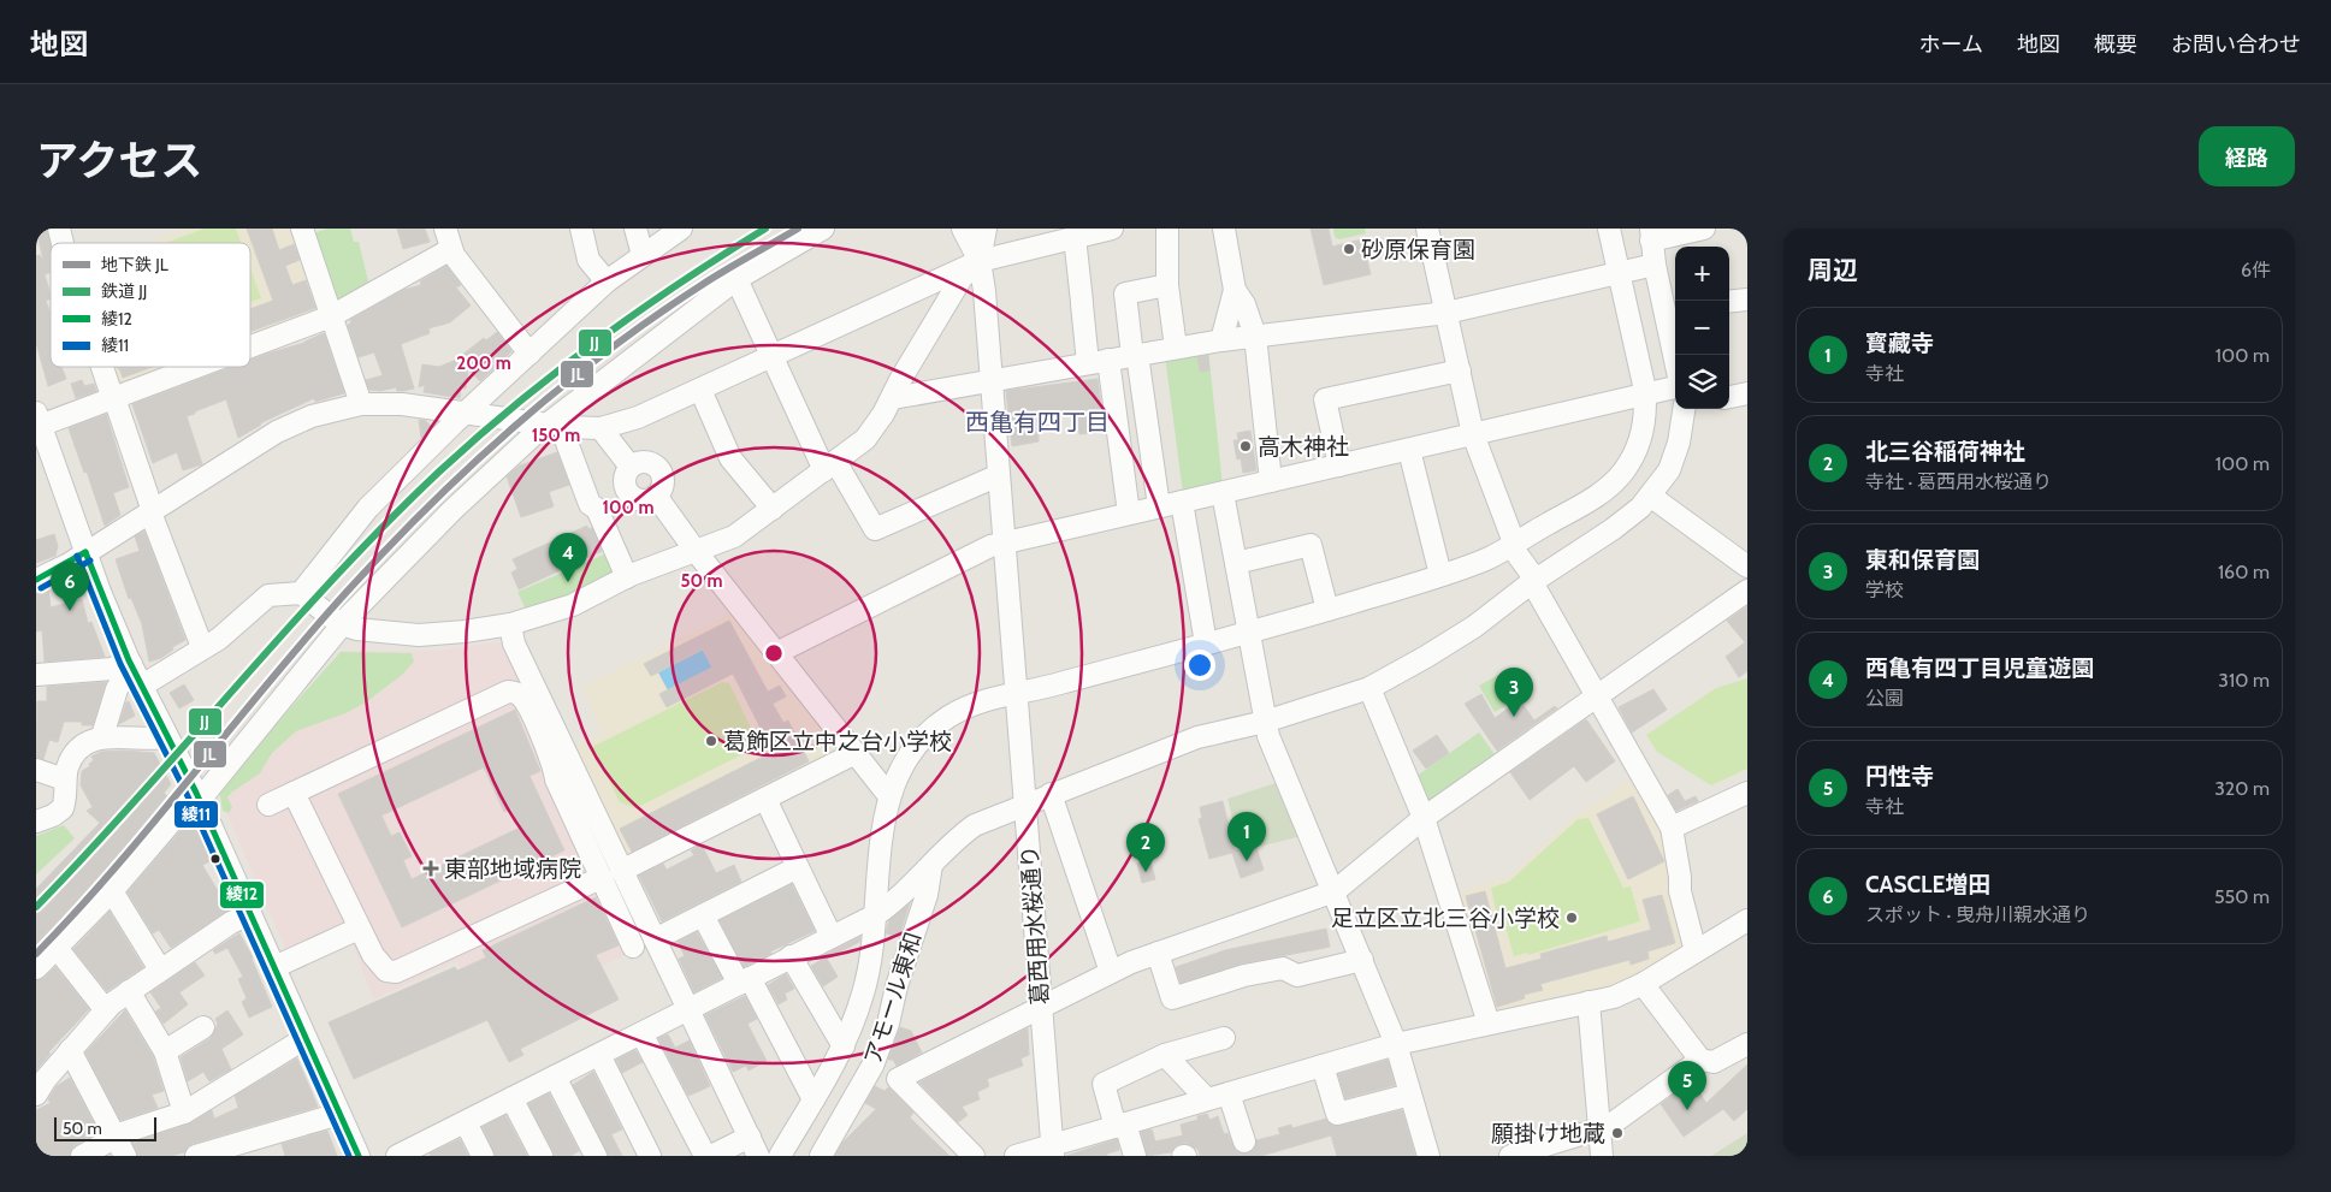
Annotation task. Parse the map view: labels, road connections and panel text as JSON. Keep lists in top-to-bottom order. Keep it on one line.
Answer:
{"streets":{"street":["葛西用水桜通り","アモール東和"]},"districts":["西亀有四丁目"],"places":{"other":["砂原保育園","高木神社","葛飾区立中之台小学校","足立区立北三谷小学校","願掛け地蔵"],"health":["東部地域病院"]},"lines":["metro line JL","rail line JJ","transit line 綾12","transit line 綾11"],"legend":["地下鉄 JL","鉄道 JJ","綾12","綾11"],"scale_bar":"50 m","page":{"header":"地図","nav":["ホーム","地図","概要","お問い合わせ"],"title":"アクセス","buttons":"経路","heading":["周辺","6件"],"map_buttons":["+","−"],"list":[{"mark":"1","name":"寳藏寺","note":"寺社","value":"100 m"},{"mark":"2","name":"北三谷稲荷神社","note":"寺社 · 葛西用水桜通り","value":"100 m"},{"mark":"3","name":"東和保育園","note":"学校","value":"160 m"},{"mark":"4","name":"西亀有四丁目児童遊園","note":"公園","value":"310 m"},{"mark":"5","name":"円性寺","note":"寺社","value":"320 m"},{"mark":"6","name":"CASCLE増田","note":"スポット · 曳舟川親水通り","value":"550 m"}],"pins":["4","6","3","1","2","5"],"scale":"50 m"},"rings":["200 m","150 m","100 m","50 m"]}
